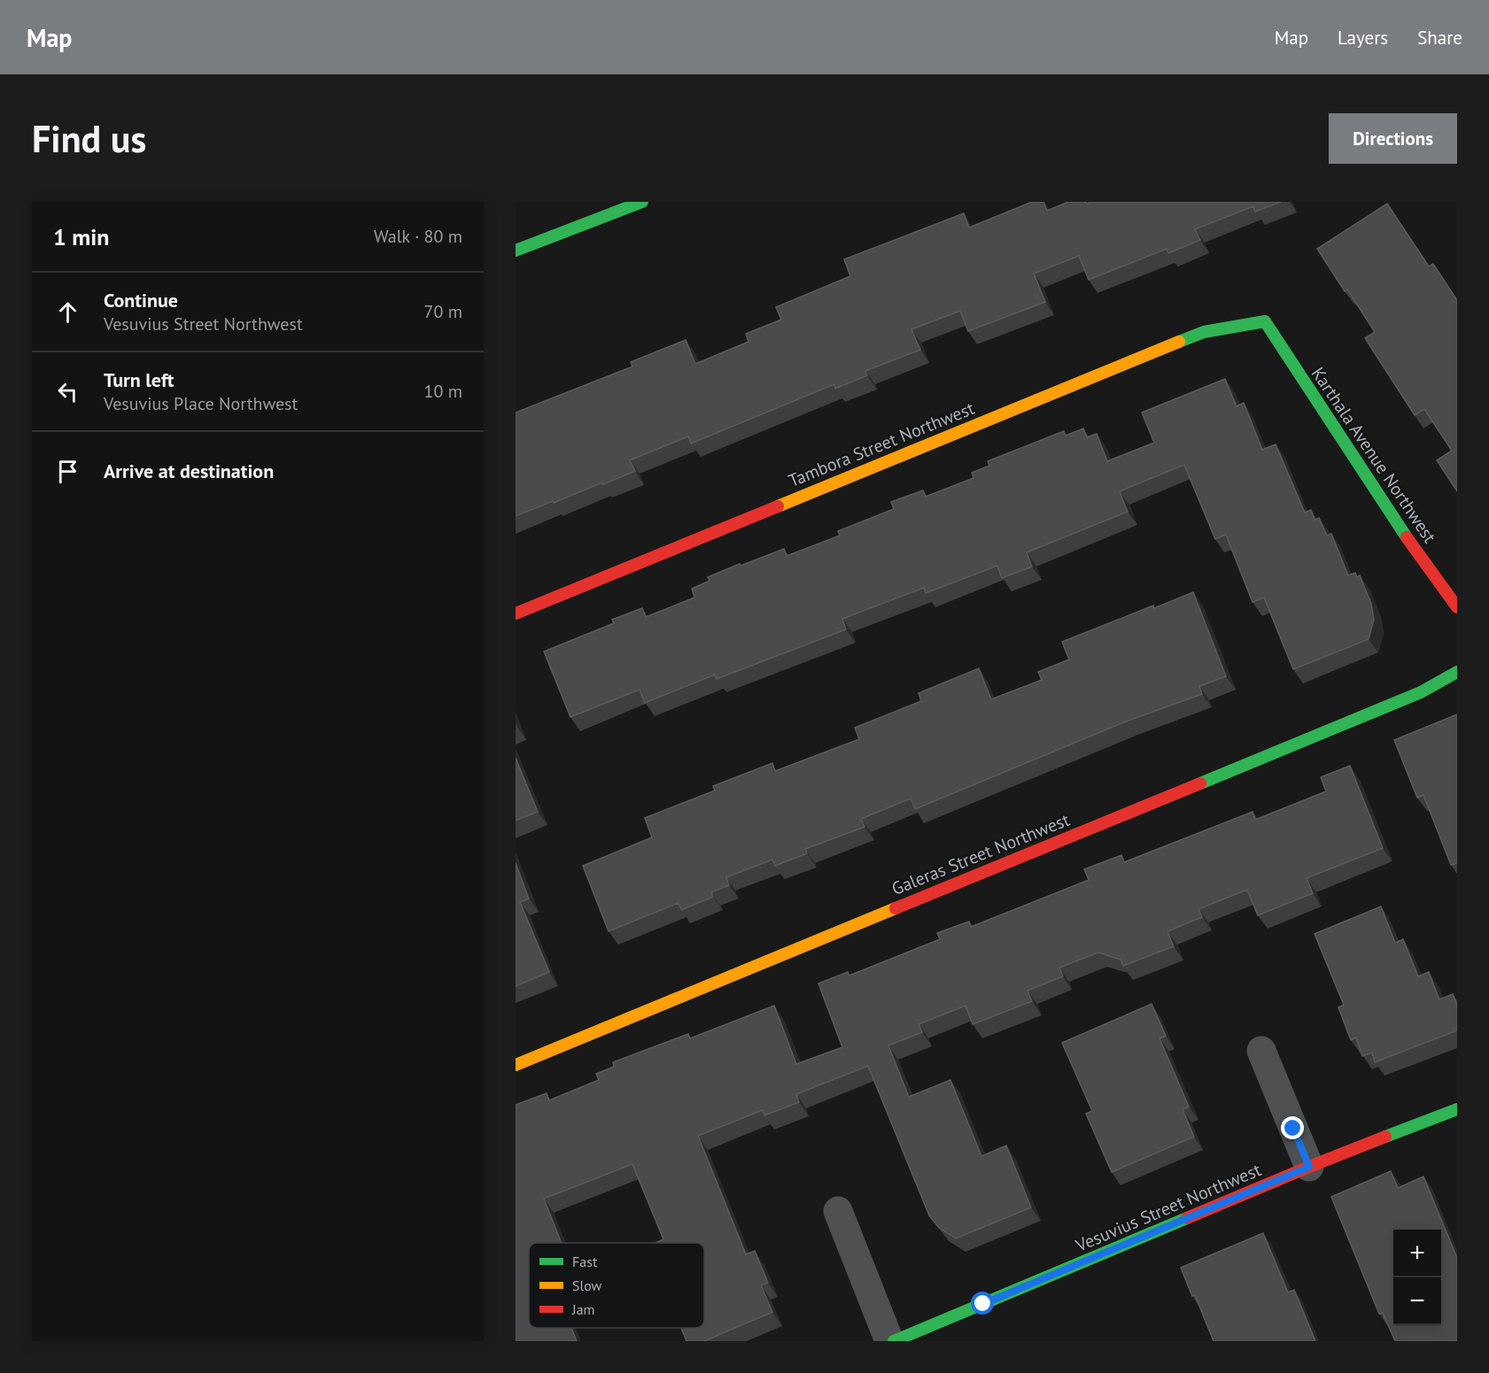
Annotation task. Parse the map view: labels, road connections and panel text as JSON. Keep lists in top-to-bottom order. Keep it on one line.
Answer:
{"streets":{"street":["Tambora Street Northwest","Karthala Avenue Northwest","Galeras Street Northwest","Vesuvius Street Northwest"]},"crossings":[["Tambora Street Northwest","Karthala Avenue Northwest"]],"legend":["Fast","Slow","Jam"],"page":{"header":"Map","nav":["Map","Layers","Share"],"buttons":"Directions","title":"Find us","heading":["1 min","Walk · 80 m"],"list":[["Continue","Vesuvius Street Northwest","70 m"],["Turn left","Vesuvius Place Northwest","10 m"],"Arrive at destination"],"map_buttons":["+","−"]}}
